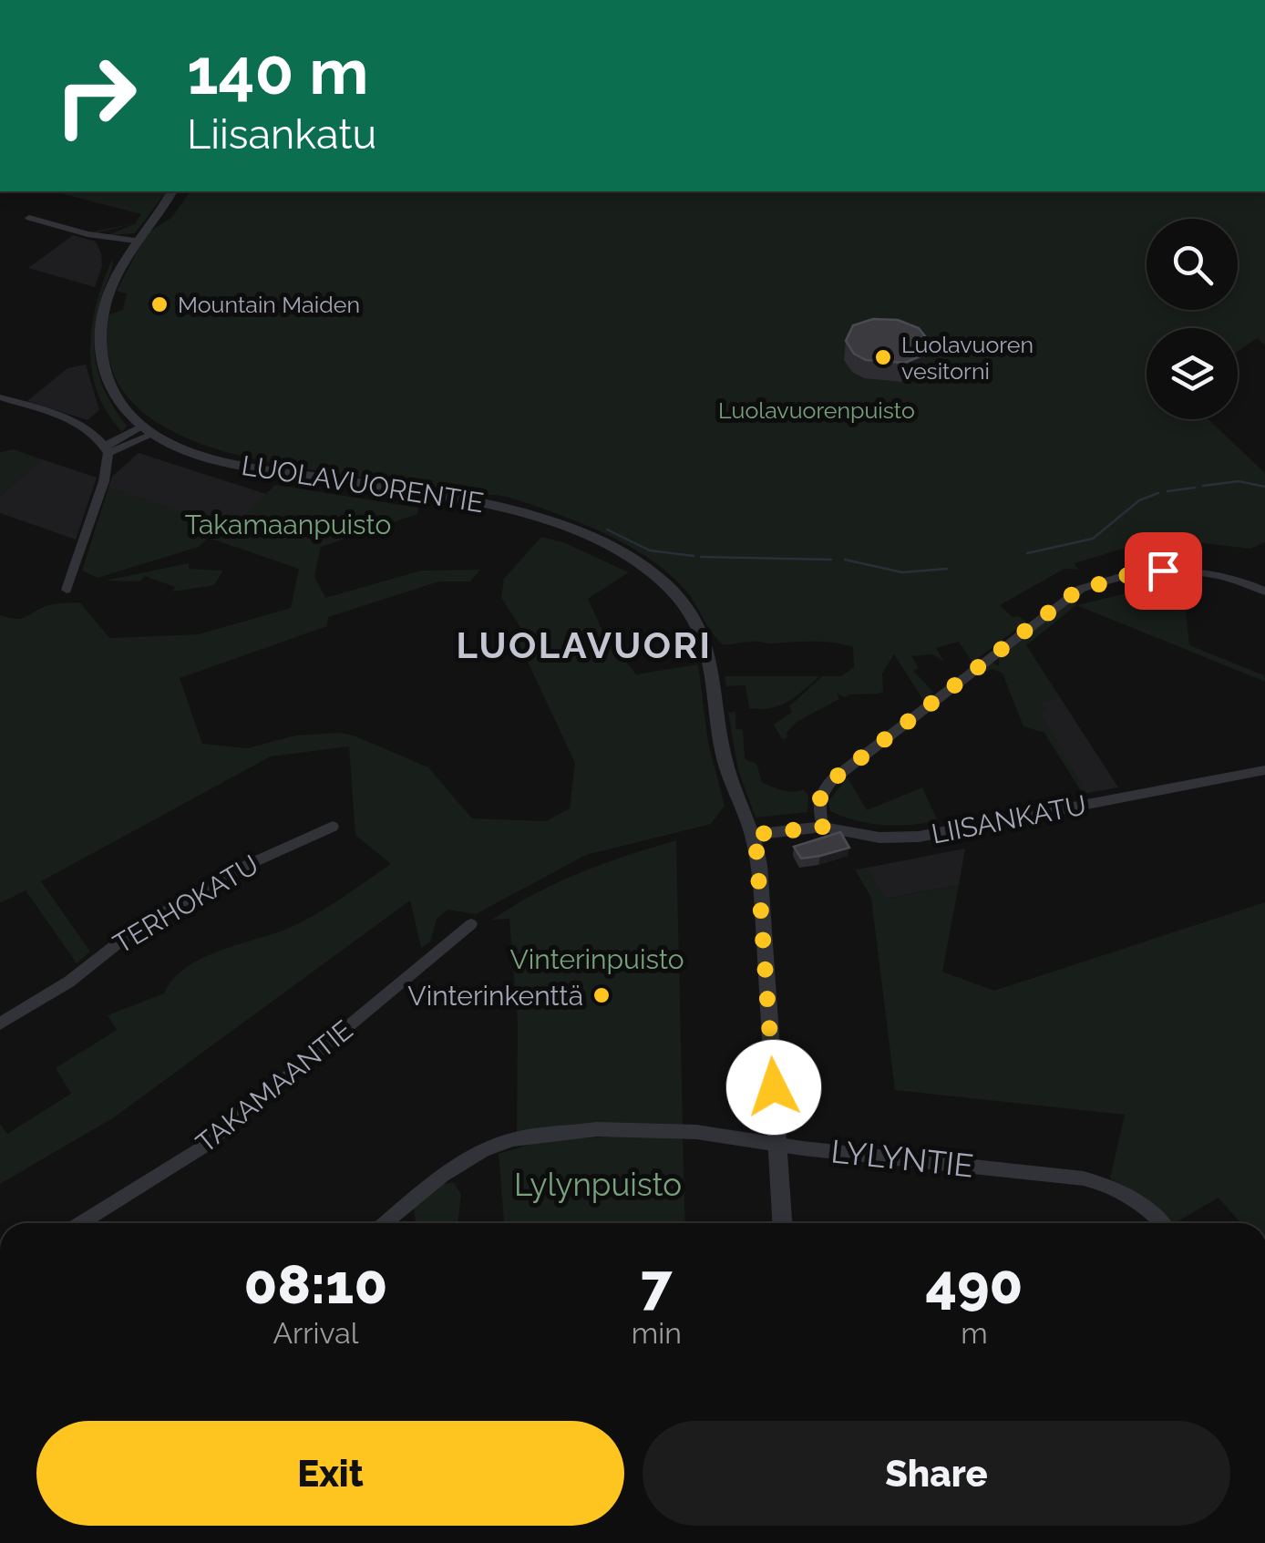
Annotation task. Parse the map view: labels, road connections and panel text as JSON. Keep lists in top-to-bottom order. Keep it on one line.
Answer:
{"streets":{"street":["LUOLAVUORENTIE","LIISANKATU","TERHOKATU","TAKAMAANTIE","LYLYNTIE"]},"crossings":[["LUOLAVUORENTIE","LIISANKATU"],["LUOLAVUORENTIE","LYLYNTIE"]],"districts":["LUOLAVUORI"],"parks":["Luolavuorenpuisto","Takamaanpuisto","Vinterinpuisto","Lylynpuisto"],"places":["Mountain Maiden","Luolavuoren vesitorni","Vinterinkenttä"],"page":{"turn":["140 m","Liisankatu"],"eta":["08:10","Arrival","7","min","490","m"],"buttons":["Exit","Share"]}}
